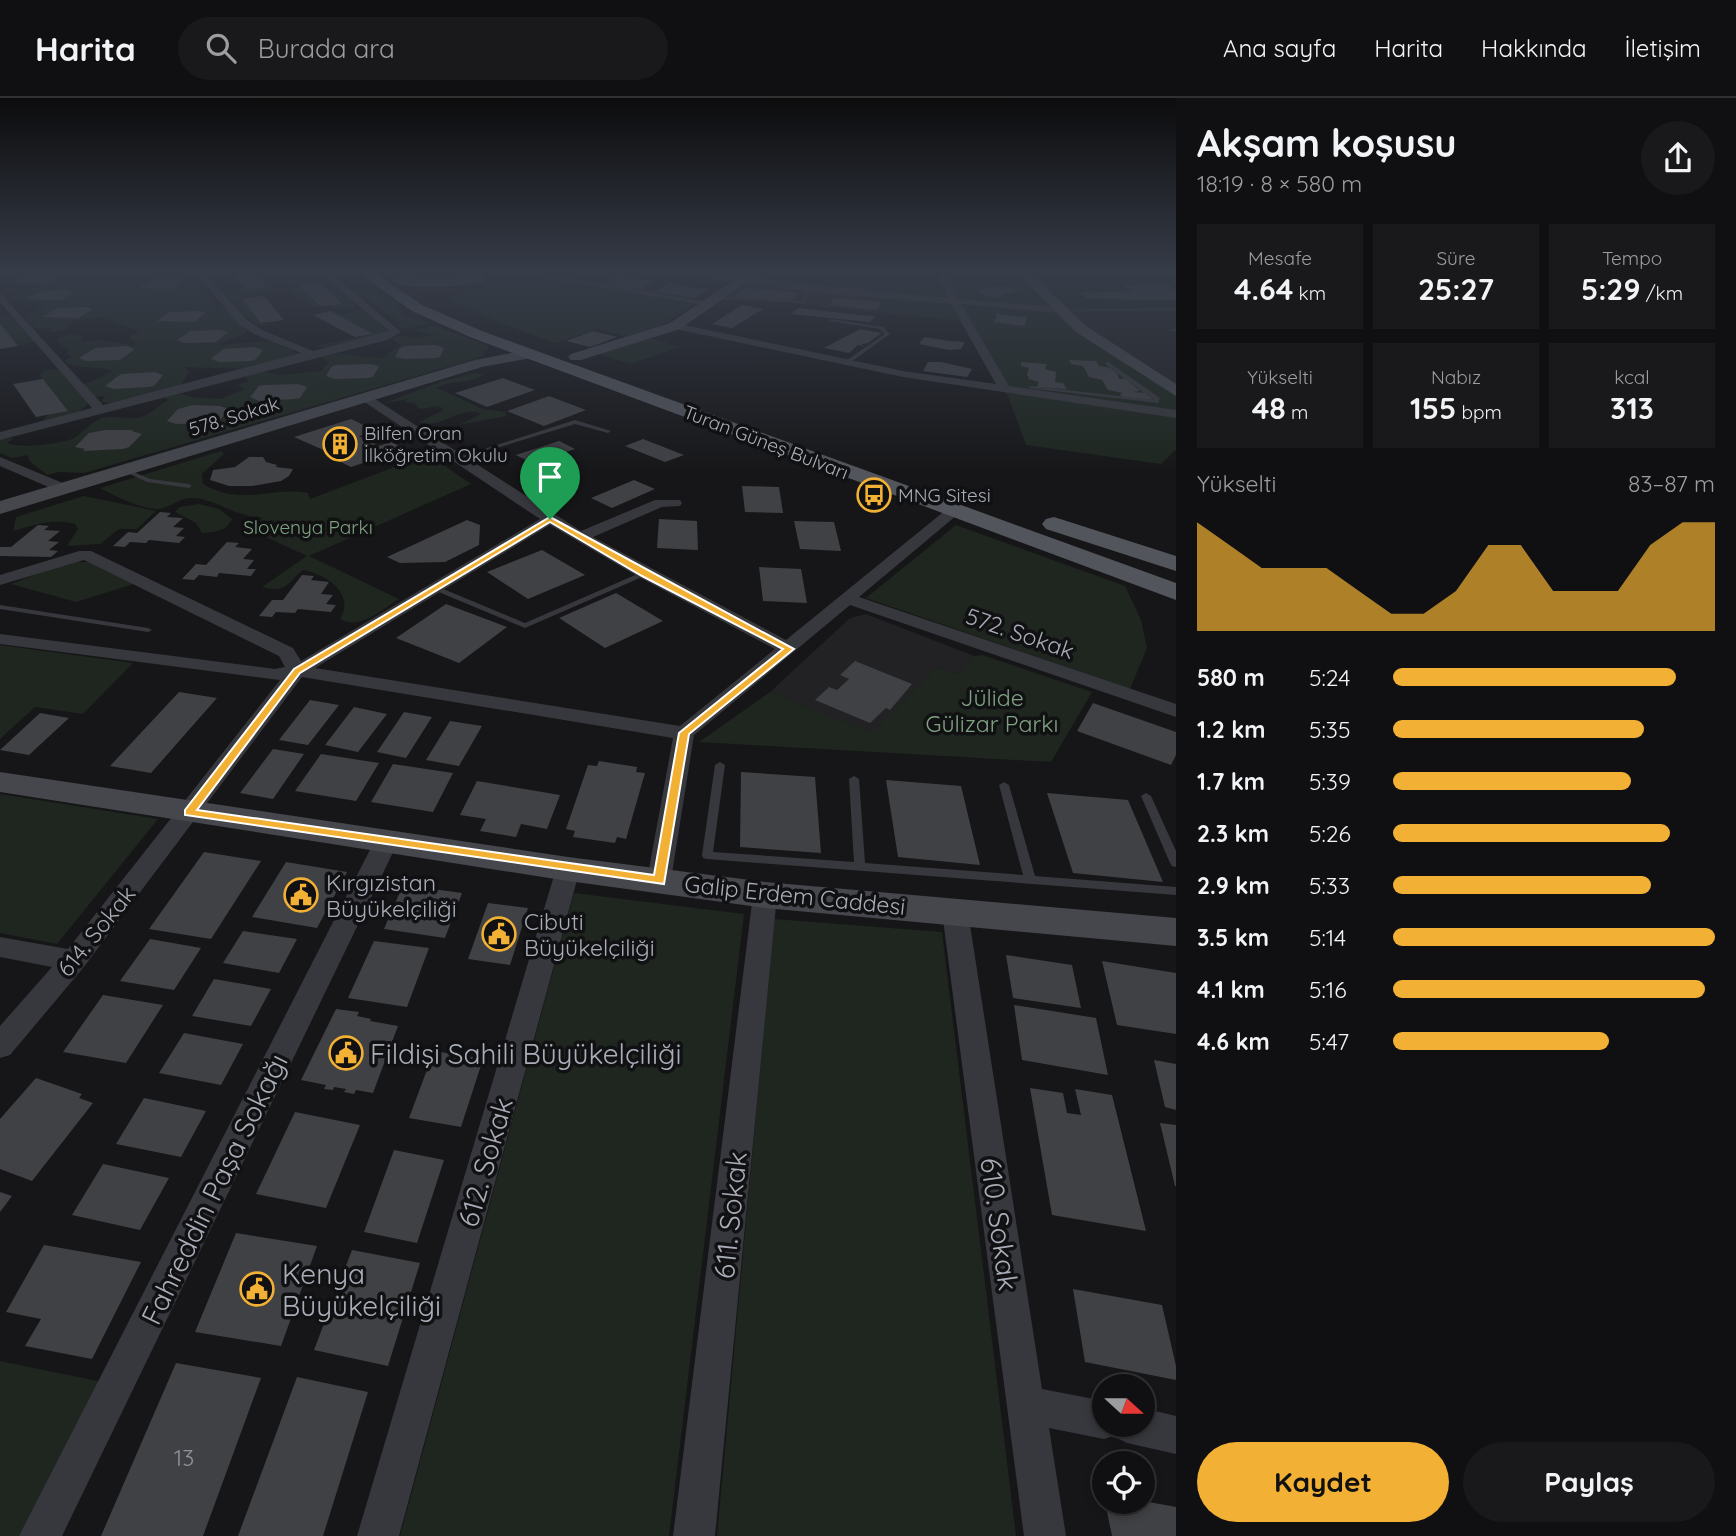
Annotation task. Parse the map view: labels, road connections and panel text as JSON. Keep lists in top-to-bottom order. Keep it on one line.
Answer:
{"streets":{"main road":["Turan Güneş Bulvarı"],"street":["578. Sokak","572. Sokak","Galip Erdem Caddesi","614. Sokak","612. Sokak","Fahreddin Paşa Sokağı","611. Sokak","610. Sokak"]},"crossings":[["Galip Erdem Caddesi","614. Sokak"],["Galip Erdem Caddesi","612. Sokak"],["Galip Erdem Caddesi","Fahreddin Paşa Sokağı"],["Galip Erdem Caddesi","611. Sokak"],["Galip Erdem Caddesi","610. Sokak"]],"parks":["Slovenya Parkı","Jülide Gülizar Parkı"],"places":{"building":["Bilfen Oran İlköğretim Okulu"],"bus stop":["MNG Sitesi"],"public building":["Kırgızistan Büyükelçiliği","Cibuti Büyükelçiliği","Fildişi Sahili Büyükelçiliği","Kenya Büyükelçiliği"]},"house_numbers":["13"],"north":"right","page":{"header":"Harita","search":"Burada ara","nav":["Ana sayfa","Harita","Hakkında","İletişim"],"heading":["Akşam koşusu","18:19 · 8 × 580 m"],"stats":[["Mesafe","4.64 km"],["Süre","25:27"],["Tempo","5:29 /km"],["Yükselti","48 m"],["Nabız","155 bpm"],["kcal","313"]],"chart":["Yükselti","83–87 m"],"list":[{"name":"580 m","note":"5:24"},{"name":"1.2 km","note":"5:35"},{"name":"1.7 km","note":"5:39"},{"name":"2.3 km","note":"5:26"},{"name":"2.9 km","note":"5:33"},{"name":"3.5 km","note":"5:14"},{"name":"4.1 km","note":"5:16"},{"name":"4.6 km","note":"5:47"}],"buttons":["Kaydet","Paylaş"]}}
